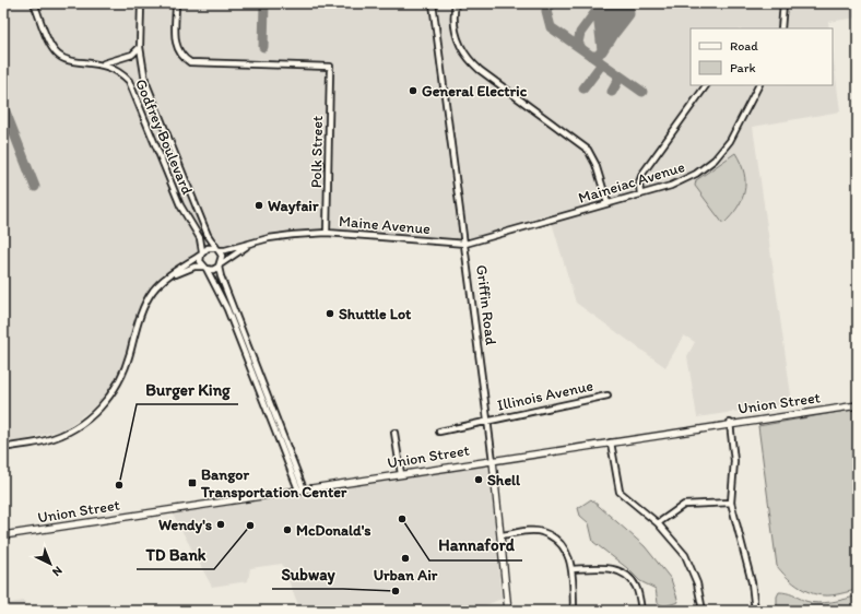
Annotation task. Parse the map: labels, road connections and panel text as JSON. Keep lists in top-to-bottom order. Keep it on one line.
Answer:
{"streets":{"main road":["Griffin Road","Union Street"],"street":["Godfrey Boulevard","Polk Street","Maineiac Avenue","Maine Avenue","Illinois Avenue"]},"crossings":[["Godfrey Boulevard","Maine Avenue"],["Polk Street","Maine Avenue"],["Maineiac Avenue","Maine Avenue"],["Maineiac Avenue","Griffin Road"],["Maine Avenue","Griffin Road"],["Griffin Road","Illinois Avenue"],["Griffin Road","Union Street"]],"places":{"other":["General Electric","Wayfair","Shuttle Lot","Shell","Burger King","Hannaford","Wendy's","TD Bank","McDonald's","Urban Air","Subway"],"transit":["Bangor Transportation Center"]},"legend":["Road","Park"],"north":"bottom right"}
